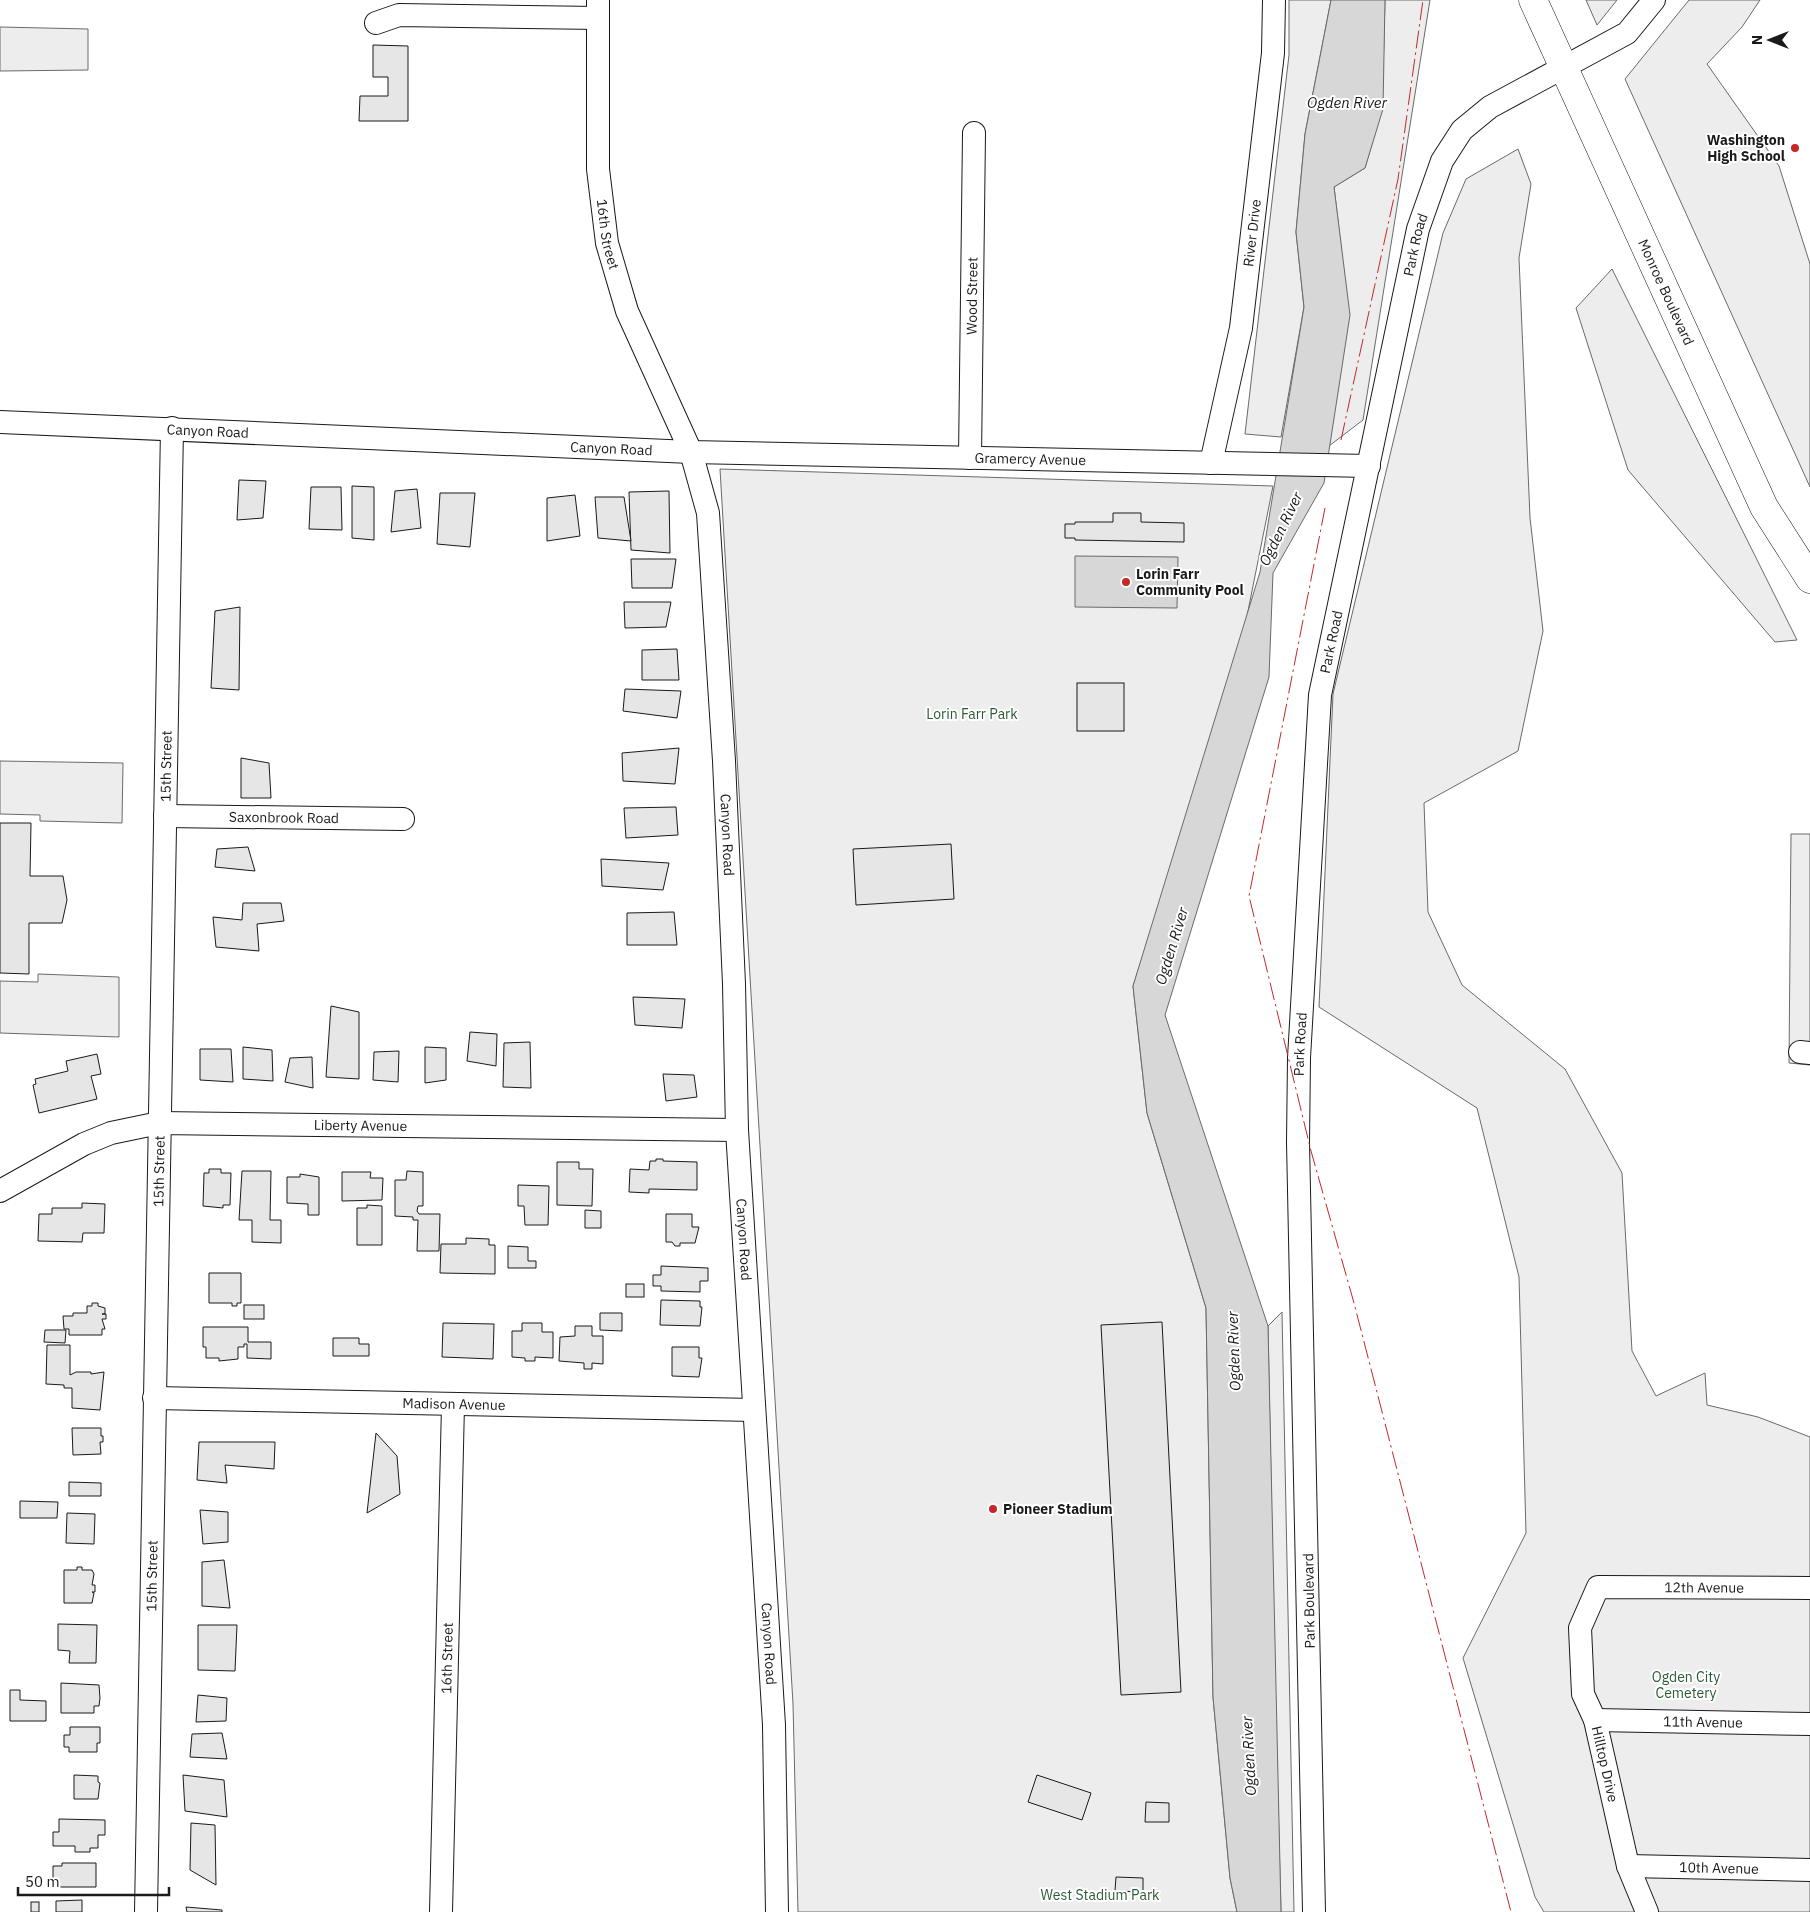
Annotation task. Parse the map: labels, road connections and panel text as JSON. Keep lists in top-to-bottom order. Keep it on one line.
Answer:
{"streets":{"main road":["Monroe Boulevard"],"street":["River Drive","16th Street","Park Road","Wood Street","Canyon Road","Gramercy Avenue","15th Street","Saxonbrook Road","Liberty Avenue","Madison Avenue","12th Avenue","Park Boulevard","11th Avenue","Hilltop Drive","10th Avenue"]},"crossings":[["River Drive","Gramercy Avenue"],["16th Street","Canyon Road"],["16th Street","Gramercy Avenue"],["16th Street","Madison Avenue"],["Park Road","Monroe Boulevard"],["Park Road","Gramercy Avenue"],["Park Road","Park Boulevard"],["Wood Street","Gramercy Avenue"],["Canyon Road","Gramercy Avenue"],["Canyon Road","15th Street"],["Canyon Road","Liberty Avenue"],["Canyon Road","Madison Avenue"],["15th Street","Saxonbrook Road"],["15th Street","Liberty Avenue"],["15th Street","Madison Avenue"],["12th Avenue","Hilltop Drive"],["11th Avenue","Hilltop Drive"],["Hilltop Drive","10th Avenue"]],"water":["Ogden River"],"parks":["Lorin Farr Park","Ogden City Cemetery","West Stadium Park"],"places":["Washington High School","Lorin Farr Community Pool","Pioneer Stadium"],"scale_bar":"50 m","north":"left"}
